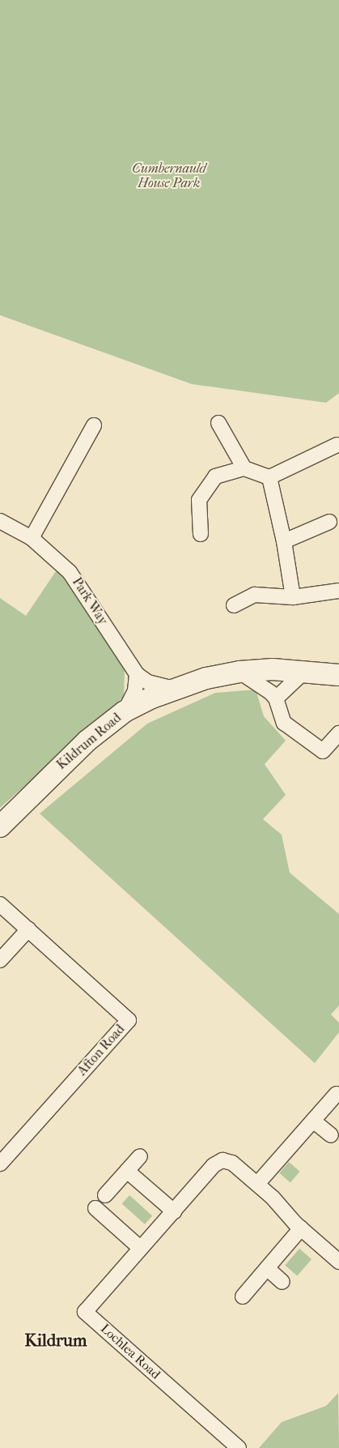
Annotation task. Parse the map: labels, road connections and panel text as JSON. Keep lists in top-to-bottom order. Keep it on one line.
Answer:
{"streets":{"street":["Park Way","Kildrum Road","Afton Road","Lochlea Road"]},"crossings":[["Park Way","Kildrum Road"]],"districts":["Kildrum"],"parks":["Cumbernauld House Park"]}
